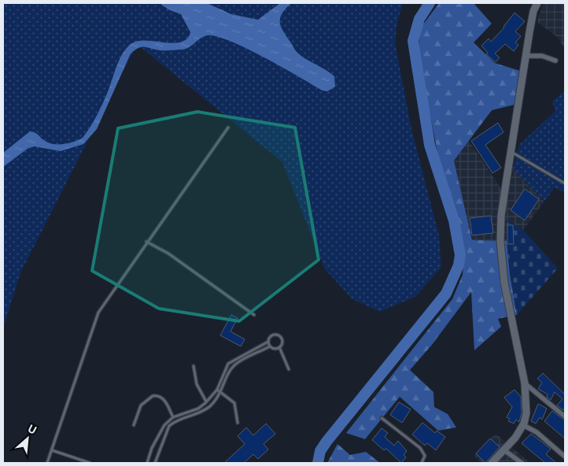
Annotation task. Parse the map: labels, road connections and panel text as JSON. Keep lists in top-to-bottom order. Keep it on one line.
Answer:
{"north":"top right"}
